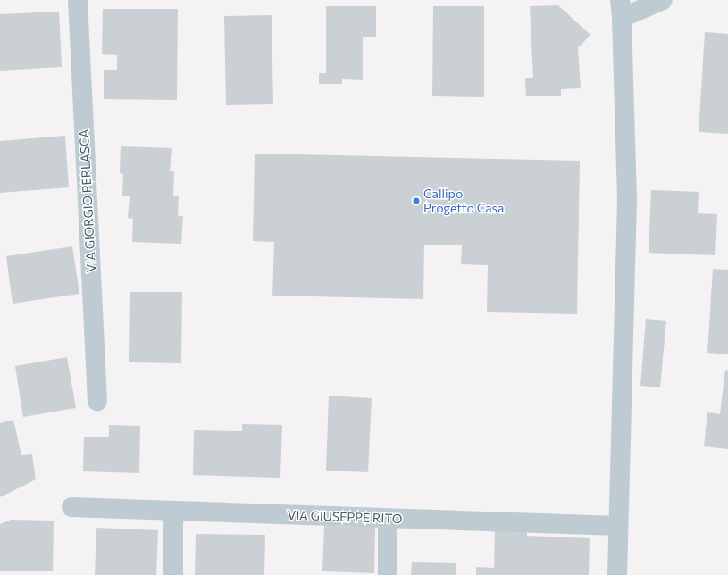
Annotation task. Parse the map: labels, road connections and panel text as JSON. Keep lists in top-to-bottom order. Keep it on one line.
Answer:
{"streets":{"street":["VIA GIORGIO PERLASCA","VIA GIUSEPPE RITO"]},"places":["Callipo Progetto Casa"]}
